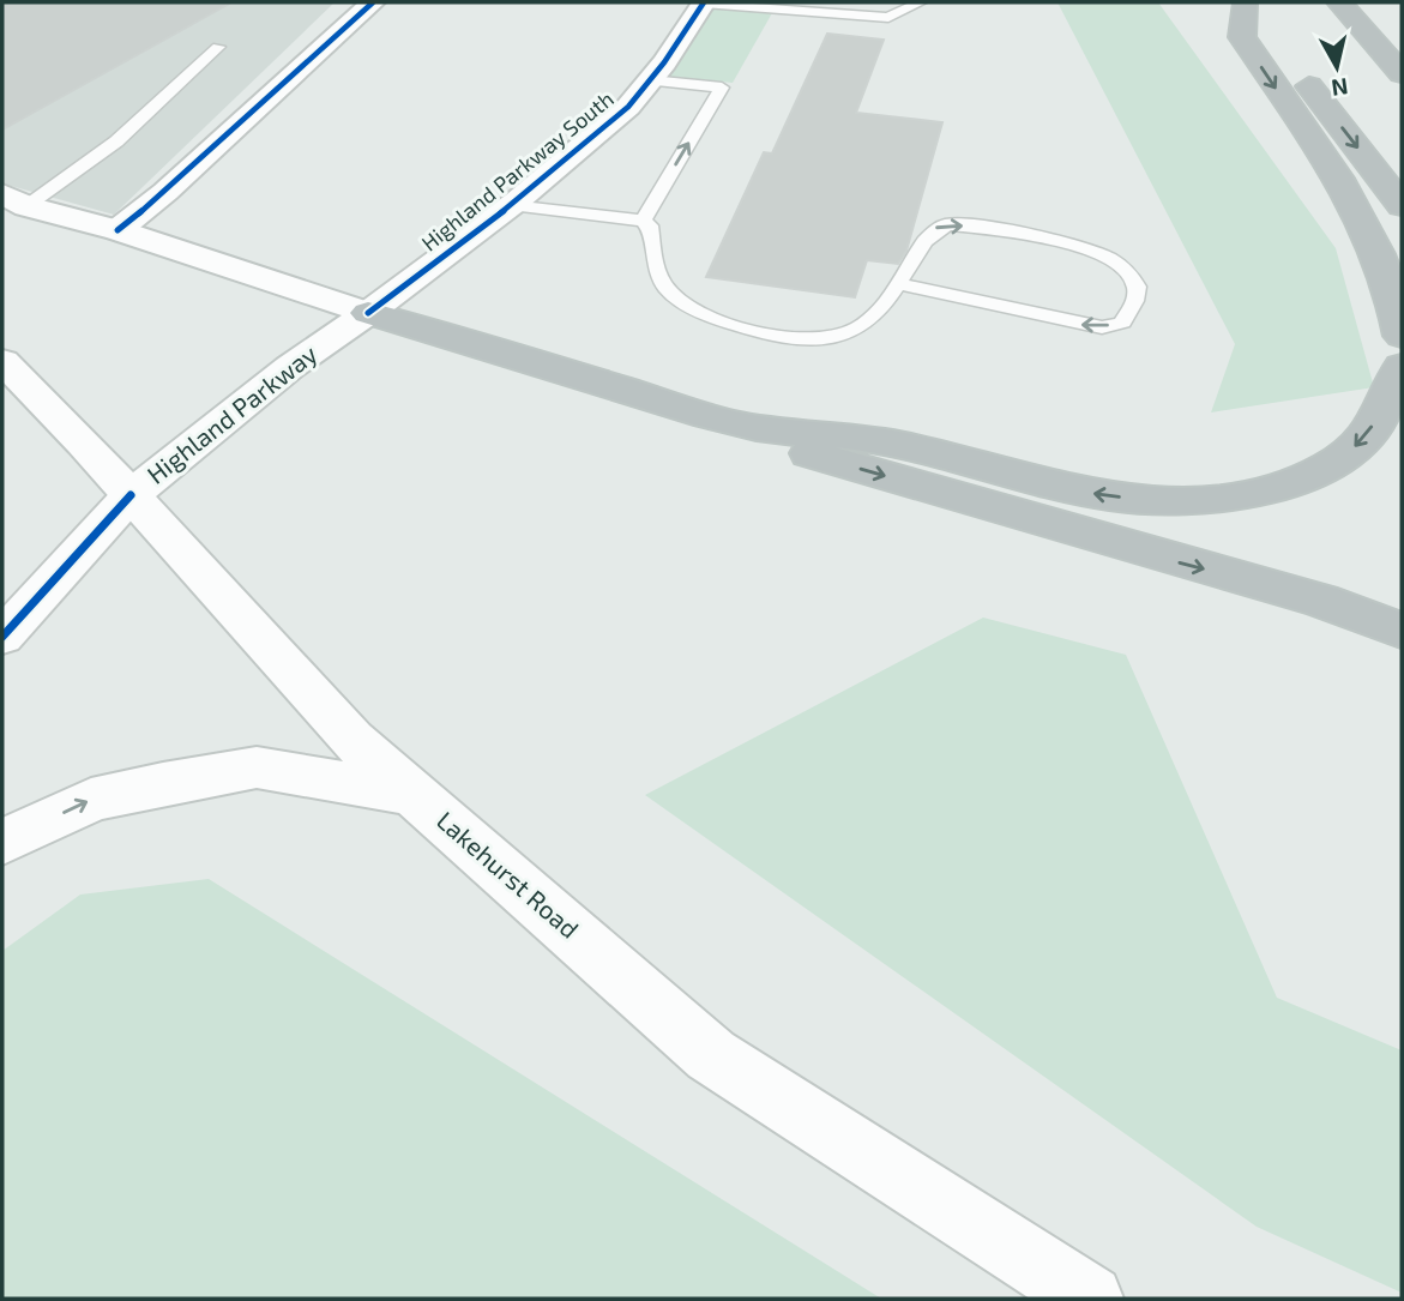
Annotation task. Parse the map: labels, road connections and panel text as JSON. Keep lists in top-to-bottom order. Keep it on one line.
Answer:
{"streets":{"main road":["Highland Parkway South","Highland Parkway","Lakehurst Road"]},"crossings":[["Highland Parkway South","Highland Parkway"],["Highland Parkway","Lakehurst Road"]],"north":"bottom"}
